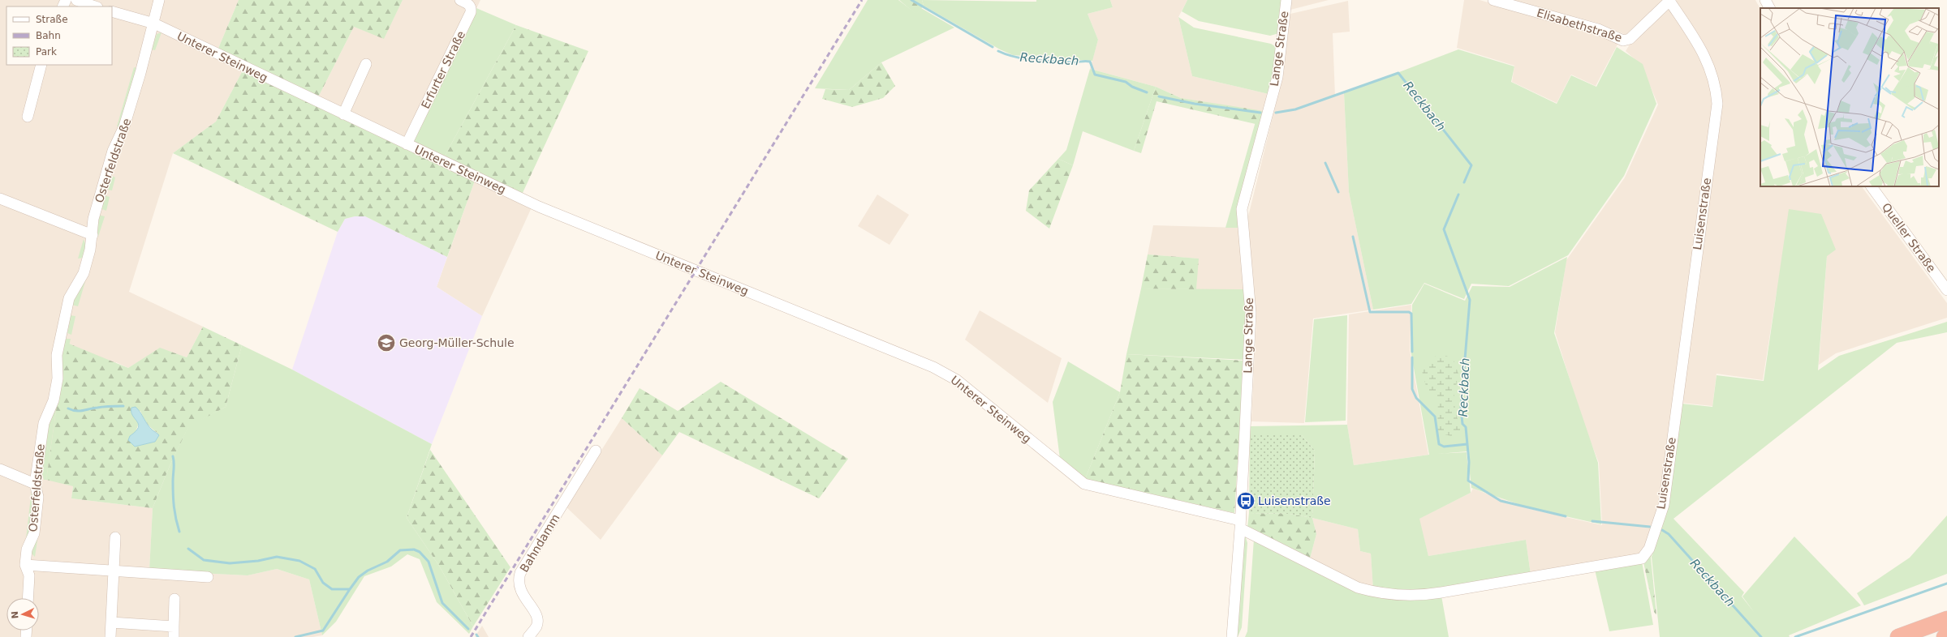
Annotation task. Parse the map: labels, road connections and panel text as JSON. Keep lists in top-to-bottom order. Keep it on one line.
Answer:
{"streets":{"street":["Elisabethstraße","Lange Straße","Unterer Steinweg","Erfurter Straße","Osterfeldstraße","Luisenstraße","Queller Straße","Bahndamm"]},"crossings":[["Elisabethstraße","Luisenstraße"],["Lange Straße","Unterer Steinweg"],["Lange Straße","Luisenstraße"],["Unterer Steinweg","Erfurter Straße"],["Unterer Steinweg","Osterfeldstraße"],["Unterer Steinweg","Luisenstraße"]],"water":["Reckbach"],"places":{"school or university":["Georg-Müller-Schule"],"bus stop":["Luisenstraße"]},"legend":["Straße","Bahn","Park"],"north":"left"}
